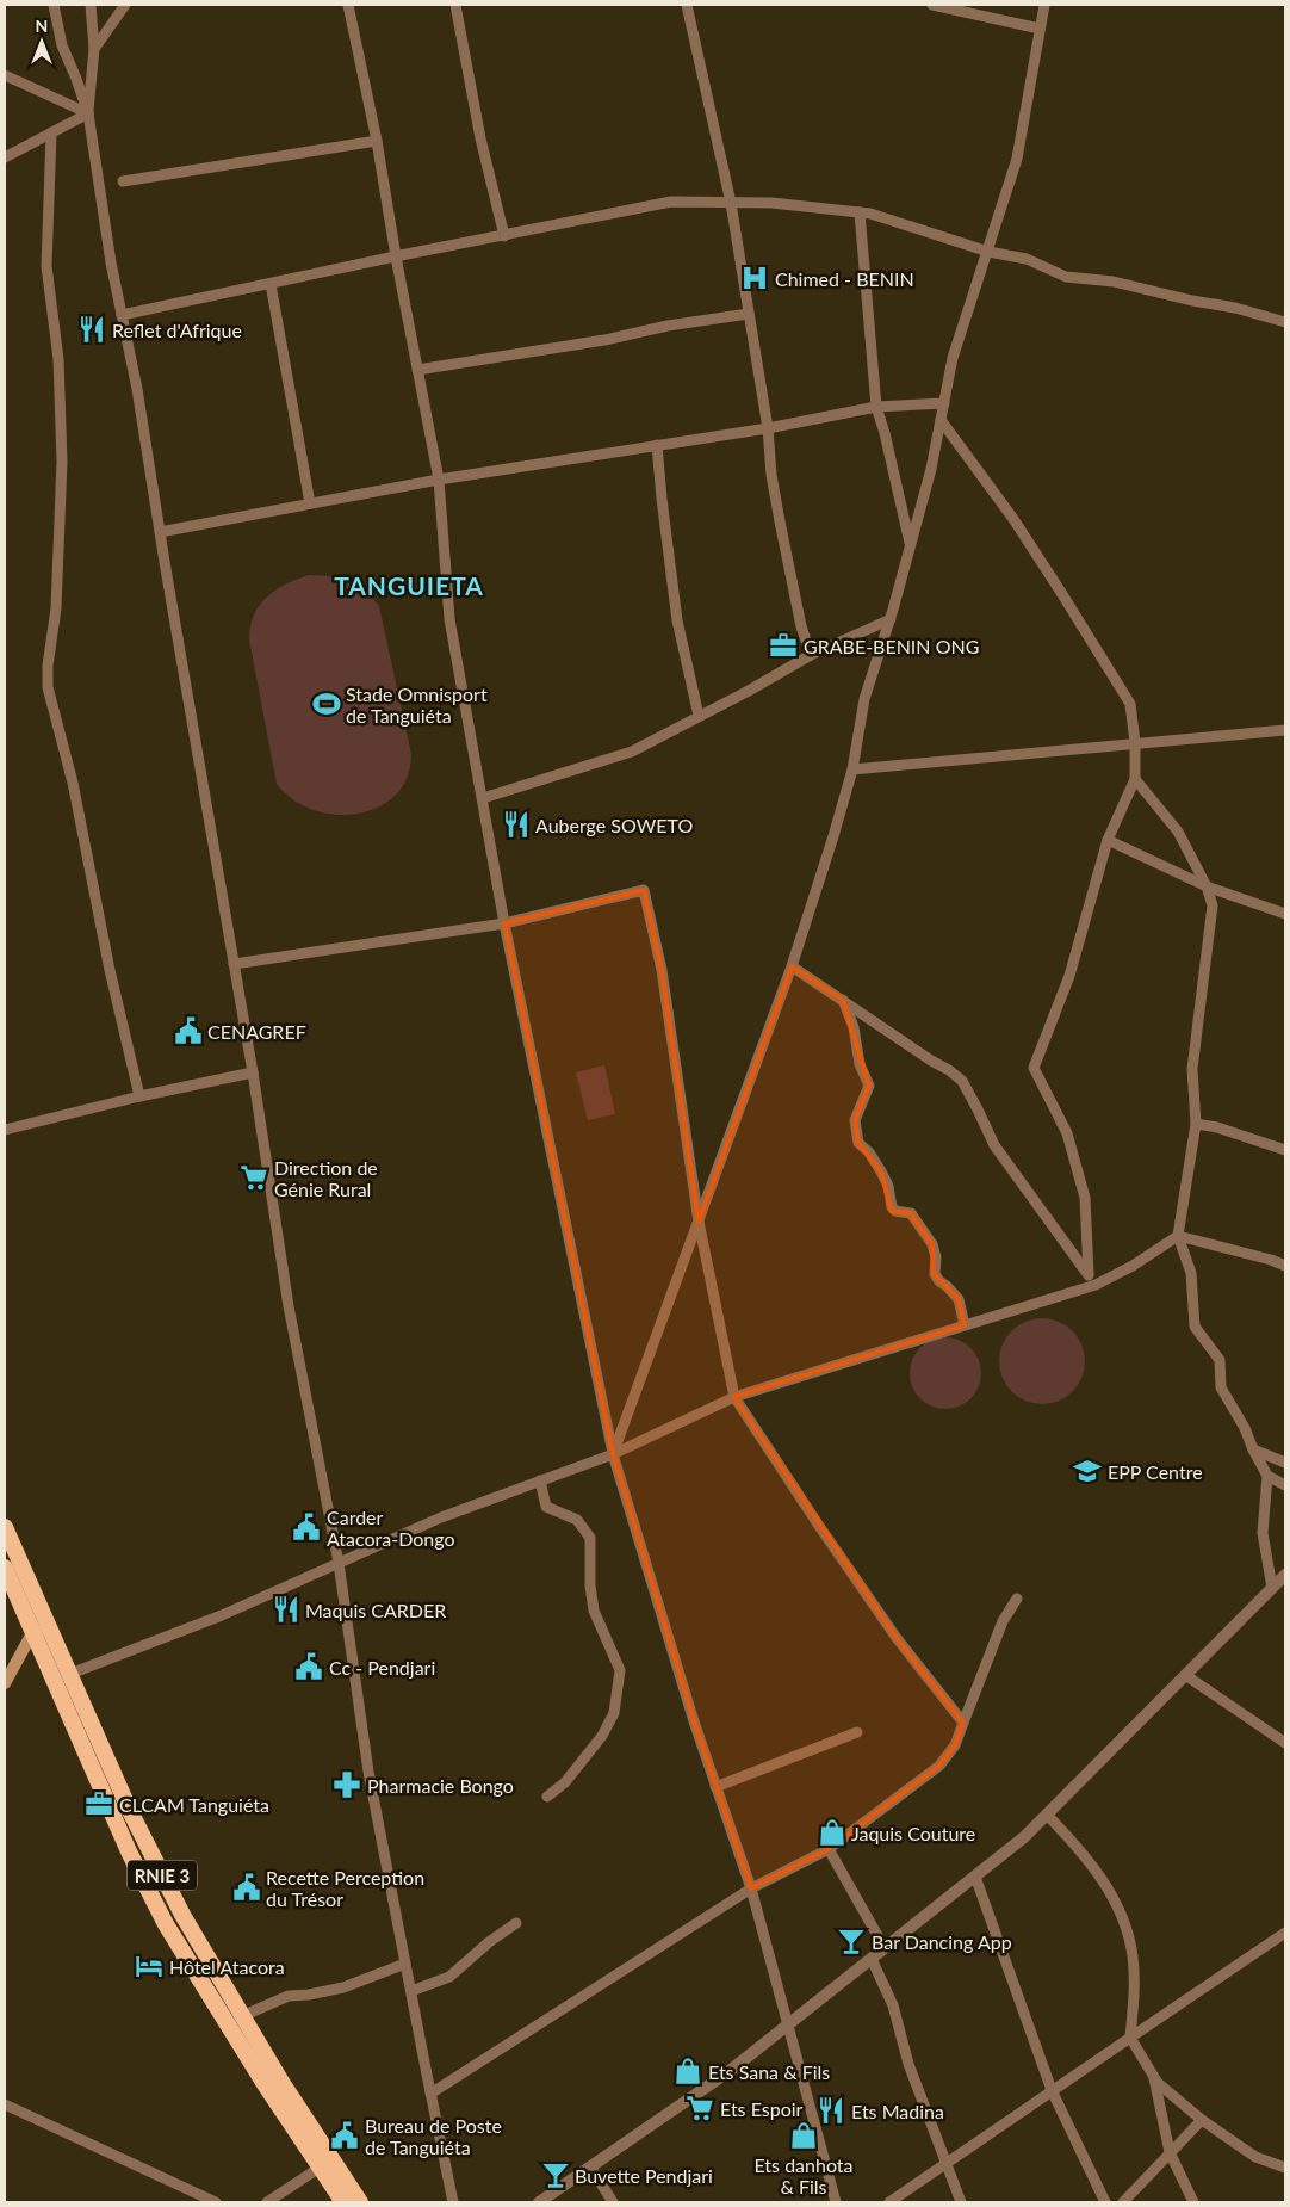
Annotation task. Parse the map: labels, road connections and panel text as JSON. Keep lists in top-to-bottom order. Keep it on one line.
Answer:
{"streets":{"highway":["RNIE 3"]},"districts":["TANGUIETA"],"places":{"hospital":["Chimed - BENIN"],"restaurant":["Reflet d'Afrique","Auberge SOWETO","Maquis CARDER","Ets Madina"],"office":["GRABE-BENIN ONG","CLCAM Tanguiéta"],"sports":["Stade Omnisport de Tanguiéta"],"public building":["CENAGREF","Carder Atacora-Dongo","Cc - Pendjari","Recette Perception du Trésor","Bureau de Poste de Tanguiéta"],"supermarket":["Direction de Génie Rural","Ets Espoir"],"school or university":["EPP Centre"],"pharmacy":["Pharmacie Bongo"],"shop":["Jaquis Couture","Ets Sana & Fils","Ets danhota & Fils"],"bar":["Bar Dancing App","Buvette Pendjari"],"hotel":["Hôtel Atacora"]},"north":"top"}
